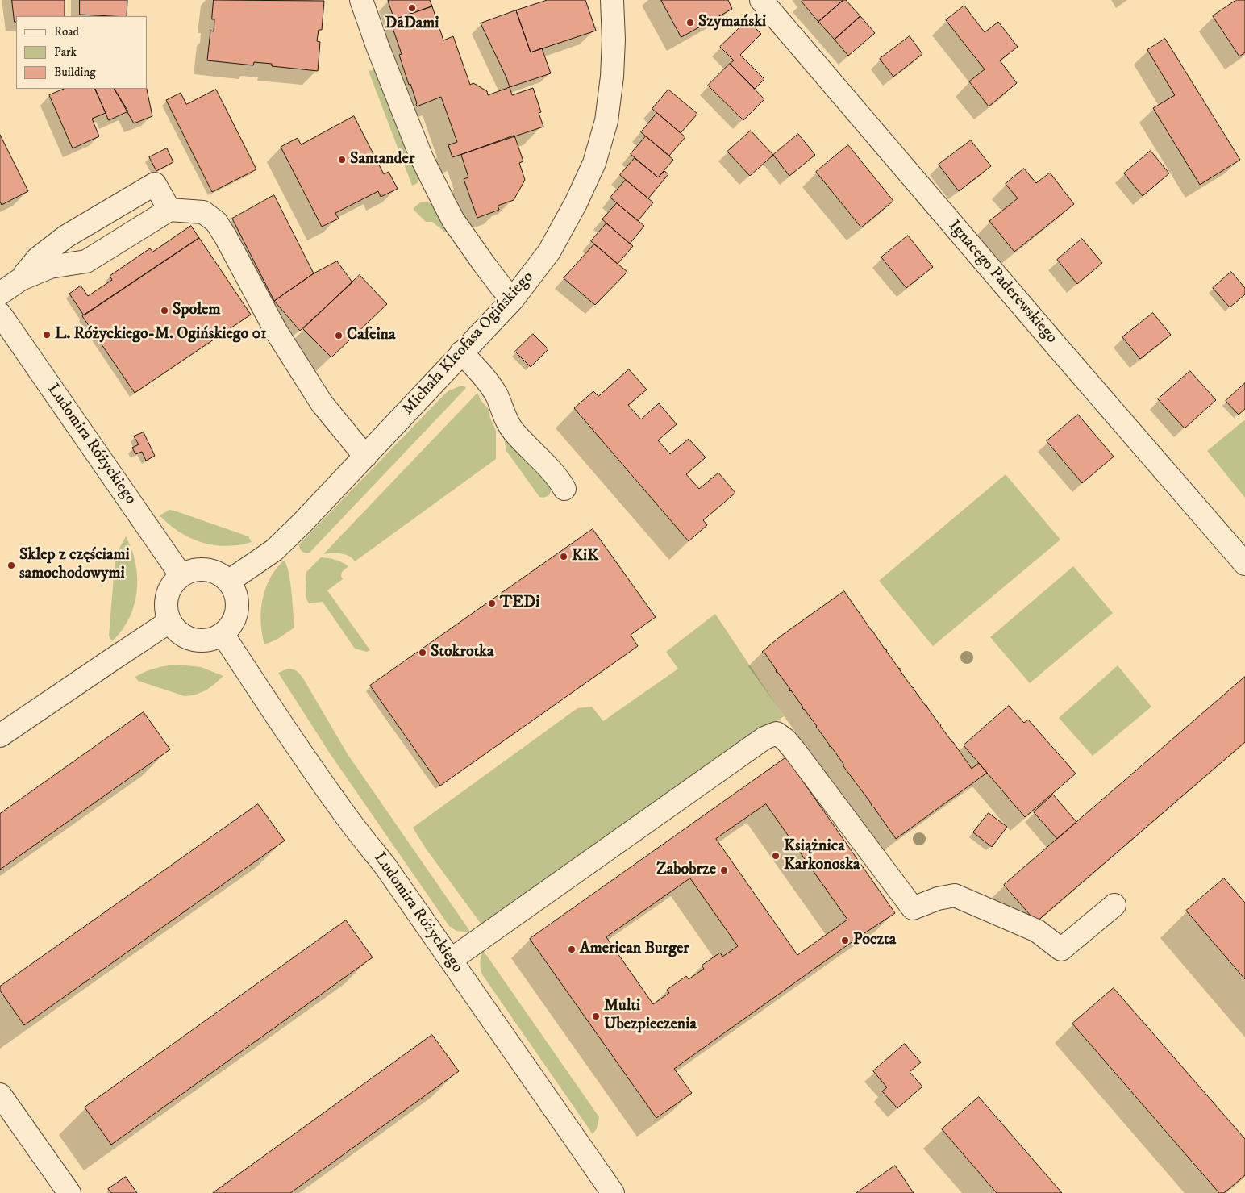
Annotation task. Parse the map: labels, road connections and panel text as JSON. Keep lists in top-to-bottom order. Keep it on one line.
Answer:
{"streets":{"street":["Ignacego Paderewskiego","Michała Kleofasa Ogińskiego","Ludomira Różyckiego"]},"crossings":[["Michała Kleofasa Ogińskiego","Ludomira Różyckiego"]],"places":["DaDami","Szymański","Santander","Społem","L. Różyckiego-M. Ogińskiego 01","Cafeina","KiK","Sklep z częściami samochodowymi","TEDi","Stokrotka","Książnica Karkonoska","Zabobrze","Poczta","American Burger","Multi Ubezpieczenia"],"legend":["Road","Park","Building"]}
